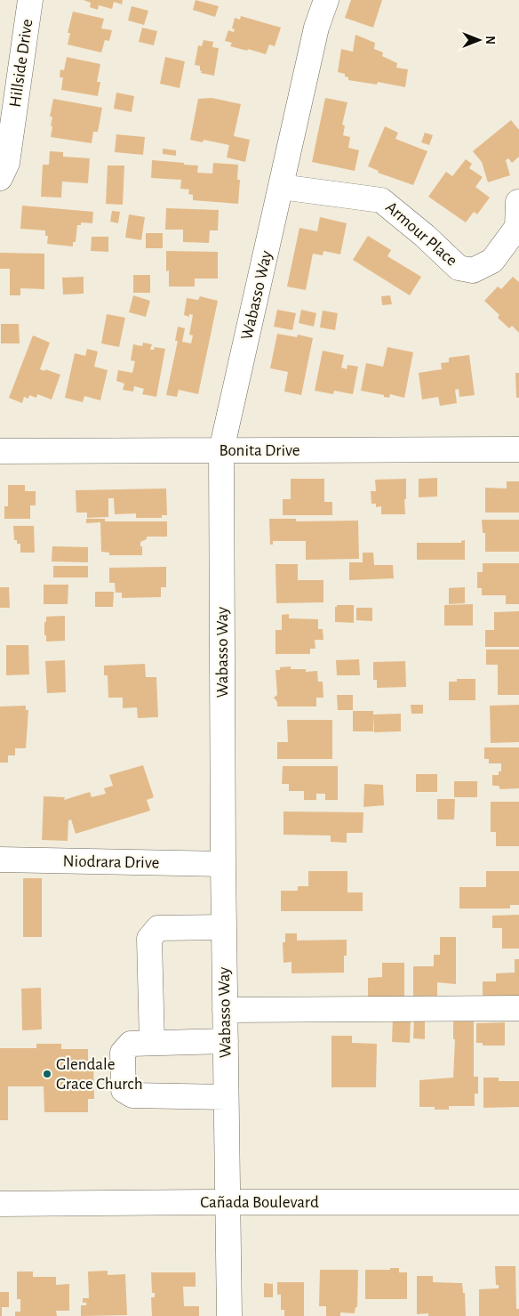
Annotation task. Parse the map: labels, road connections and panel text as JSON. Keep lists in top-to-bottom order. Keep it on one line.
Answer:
{"streets":{"street":["Hillside Drive","Armour Place","Wabasso Way","Bonita Drive","Niodrara Drive","Cañada Boulevard"]},"crossings":[["Armour Place","Wabasso Way"],["Wabasso Way","Bonita Drive"],["Wabasso Way","Niodrara Drive"],["Wabasso Way","Cañada Boulevard"]],"places":["Glendale Grace Church"],"north":"right"}
